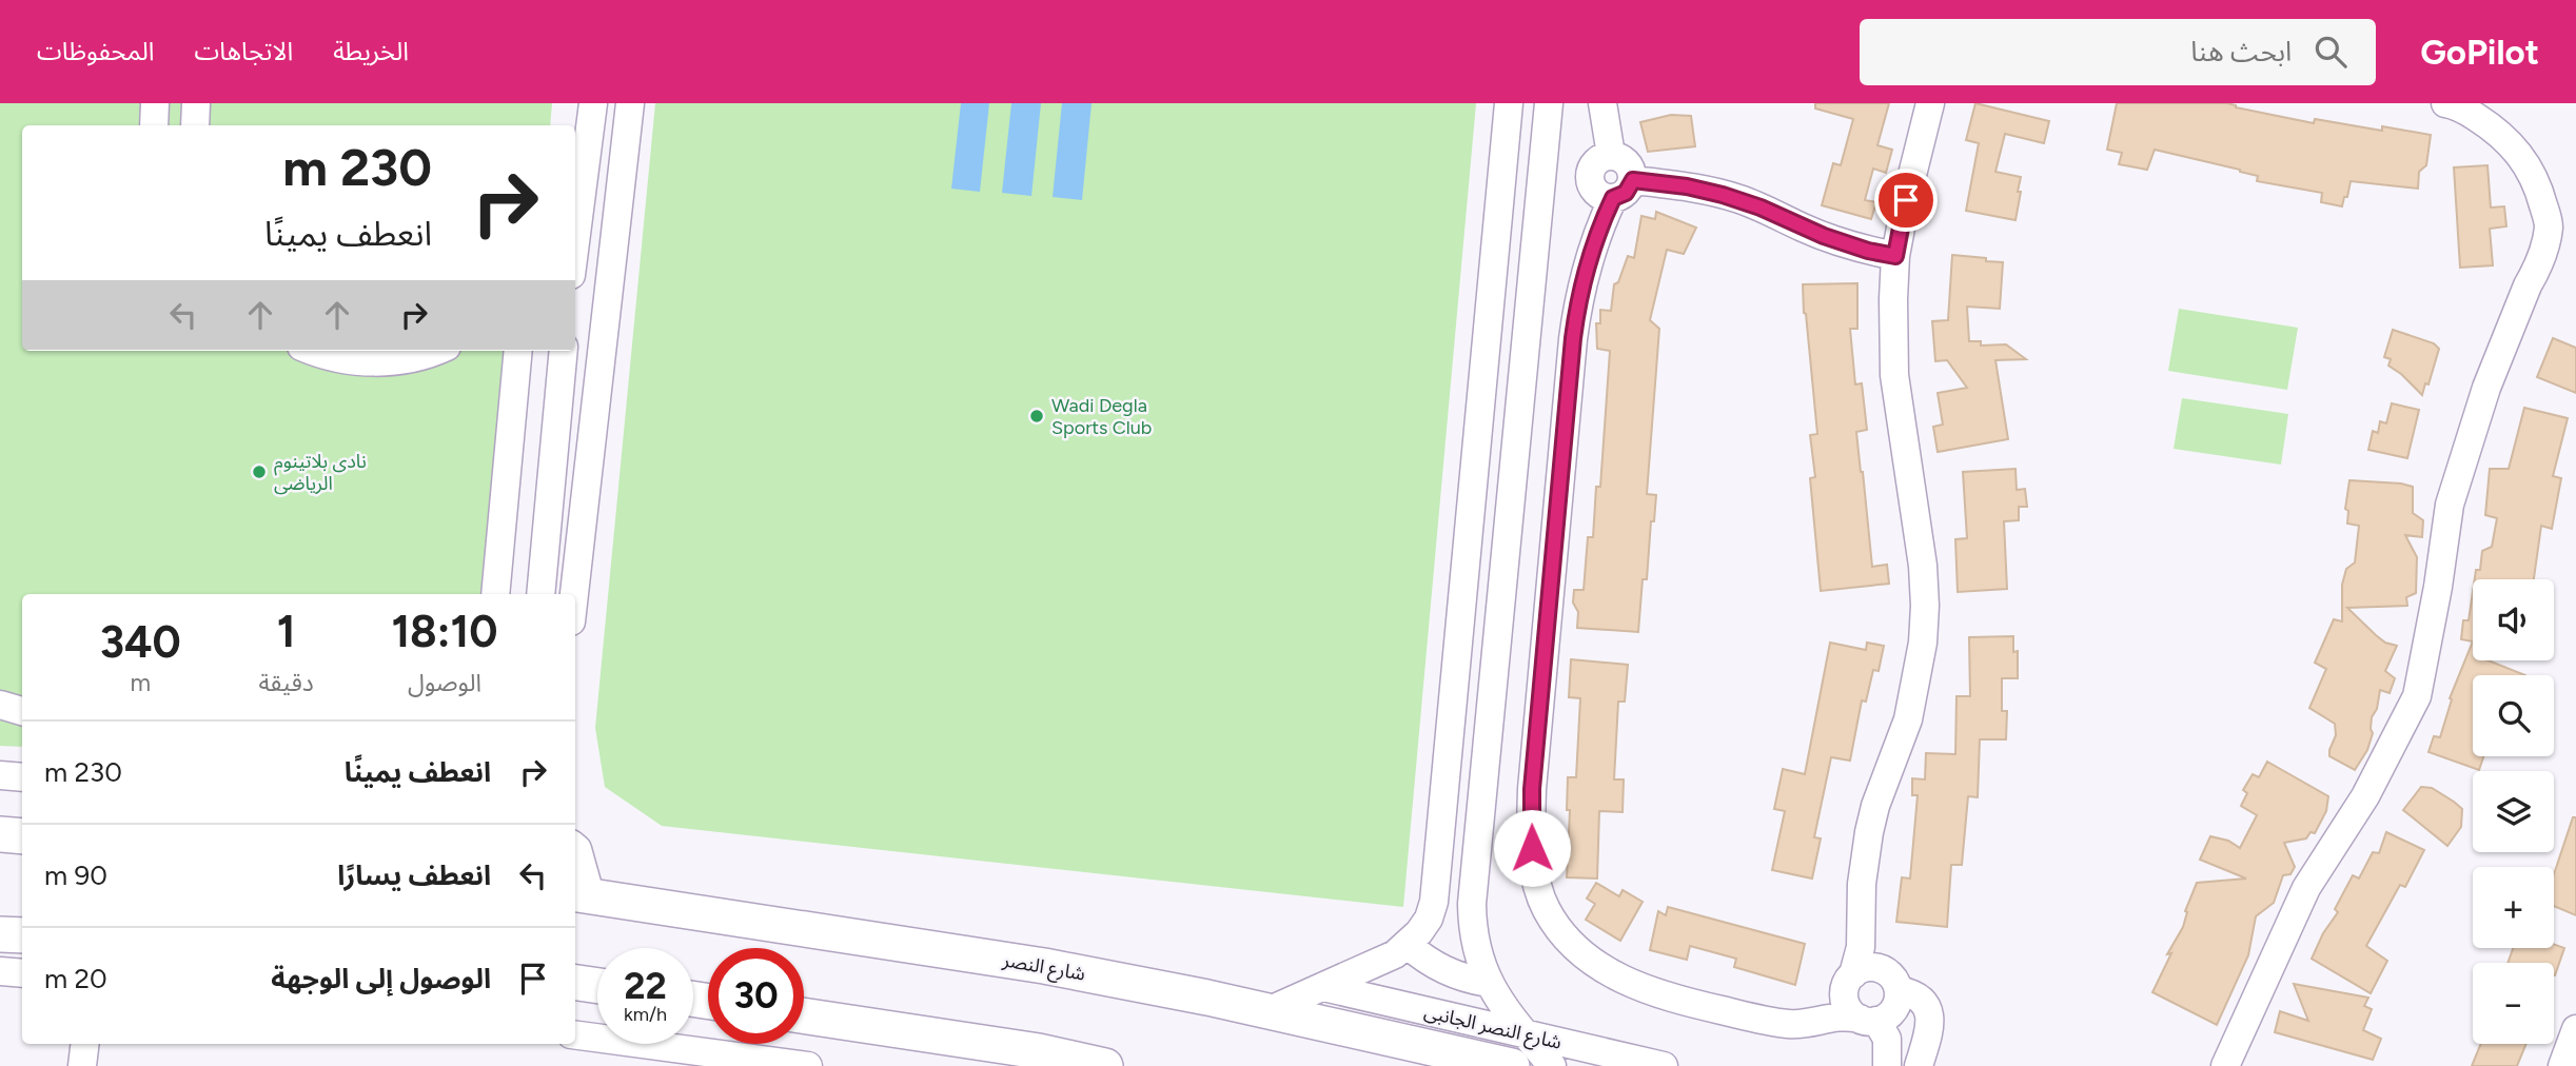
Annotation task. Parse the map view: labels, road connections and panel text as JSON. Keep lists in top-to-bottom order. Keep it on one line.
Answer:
{"streets":{"main road":["شارع النصر"],"street":["شارع النصر الجانبى"]},"crossings":[["شارع النصر","شارع النصر الجانبى"]],"places":["Wadi Degla Sports Club","نادى بلاتينوم الرياضى"],"page":{"header":"GoPilot","search":"ابحث هنا","nav":["الخريطة","الاتجاهات","المحفوظات"],"turn":["230 m","انعطف يمينًا"],"map_buttons":["+","−"],"eta":["18:10","الوصول","1","دقيقة","340","m"],"list":[{"name":"انعطف يمينًا","value":"230 m"},{"name":"انعطف يسارًا","value":"90 m"},{"name":"الوصول إلى الوجهة","value":"20 m"}],"speed":"22 km/h","limit":"30"}}
